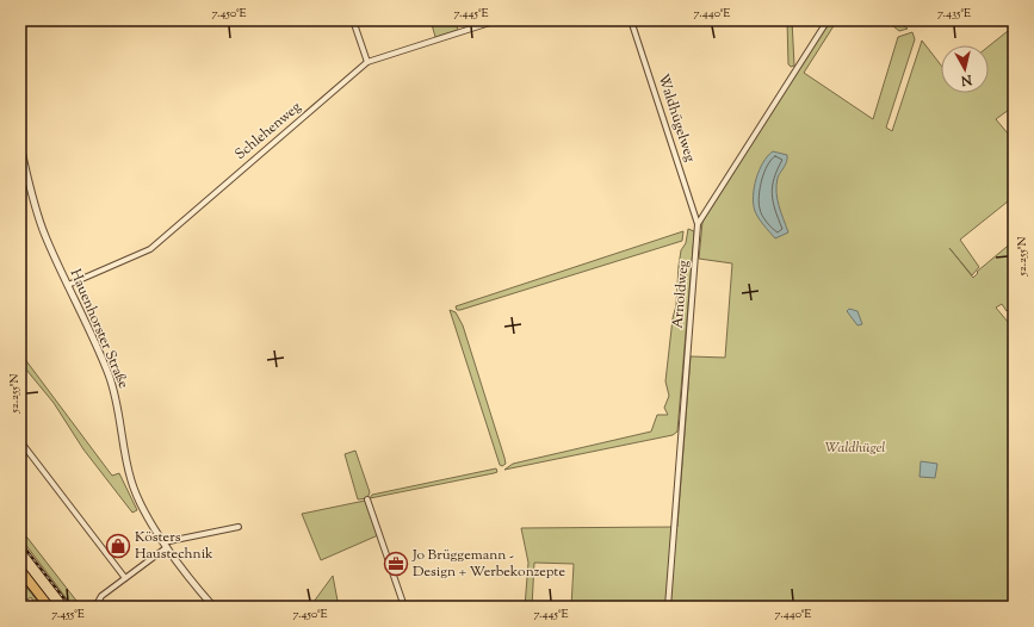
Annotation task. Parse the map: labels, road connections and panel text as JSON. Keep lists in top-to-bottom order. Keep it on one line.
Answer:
{"streets":{"street":["Waldhügelweg","Schlehenweg","Arnoldweg","Hauenhorster Straße"]},"crossings":[["Waldhügelweg","Arnoldweg"],["Schlehenweg","Hauenhorster Straße"]],"parks":["Waldhügel"],"places":{"shop":["Kösters Haustechnik"],"office":["Jo Brüggemann - Design + Werbekonzepte"]},"north":"bottom","coordinates":["7.450°E","7.445°E","7.440°E","7.435°E","52.255°N","7.455°E"]}
